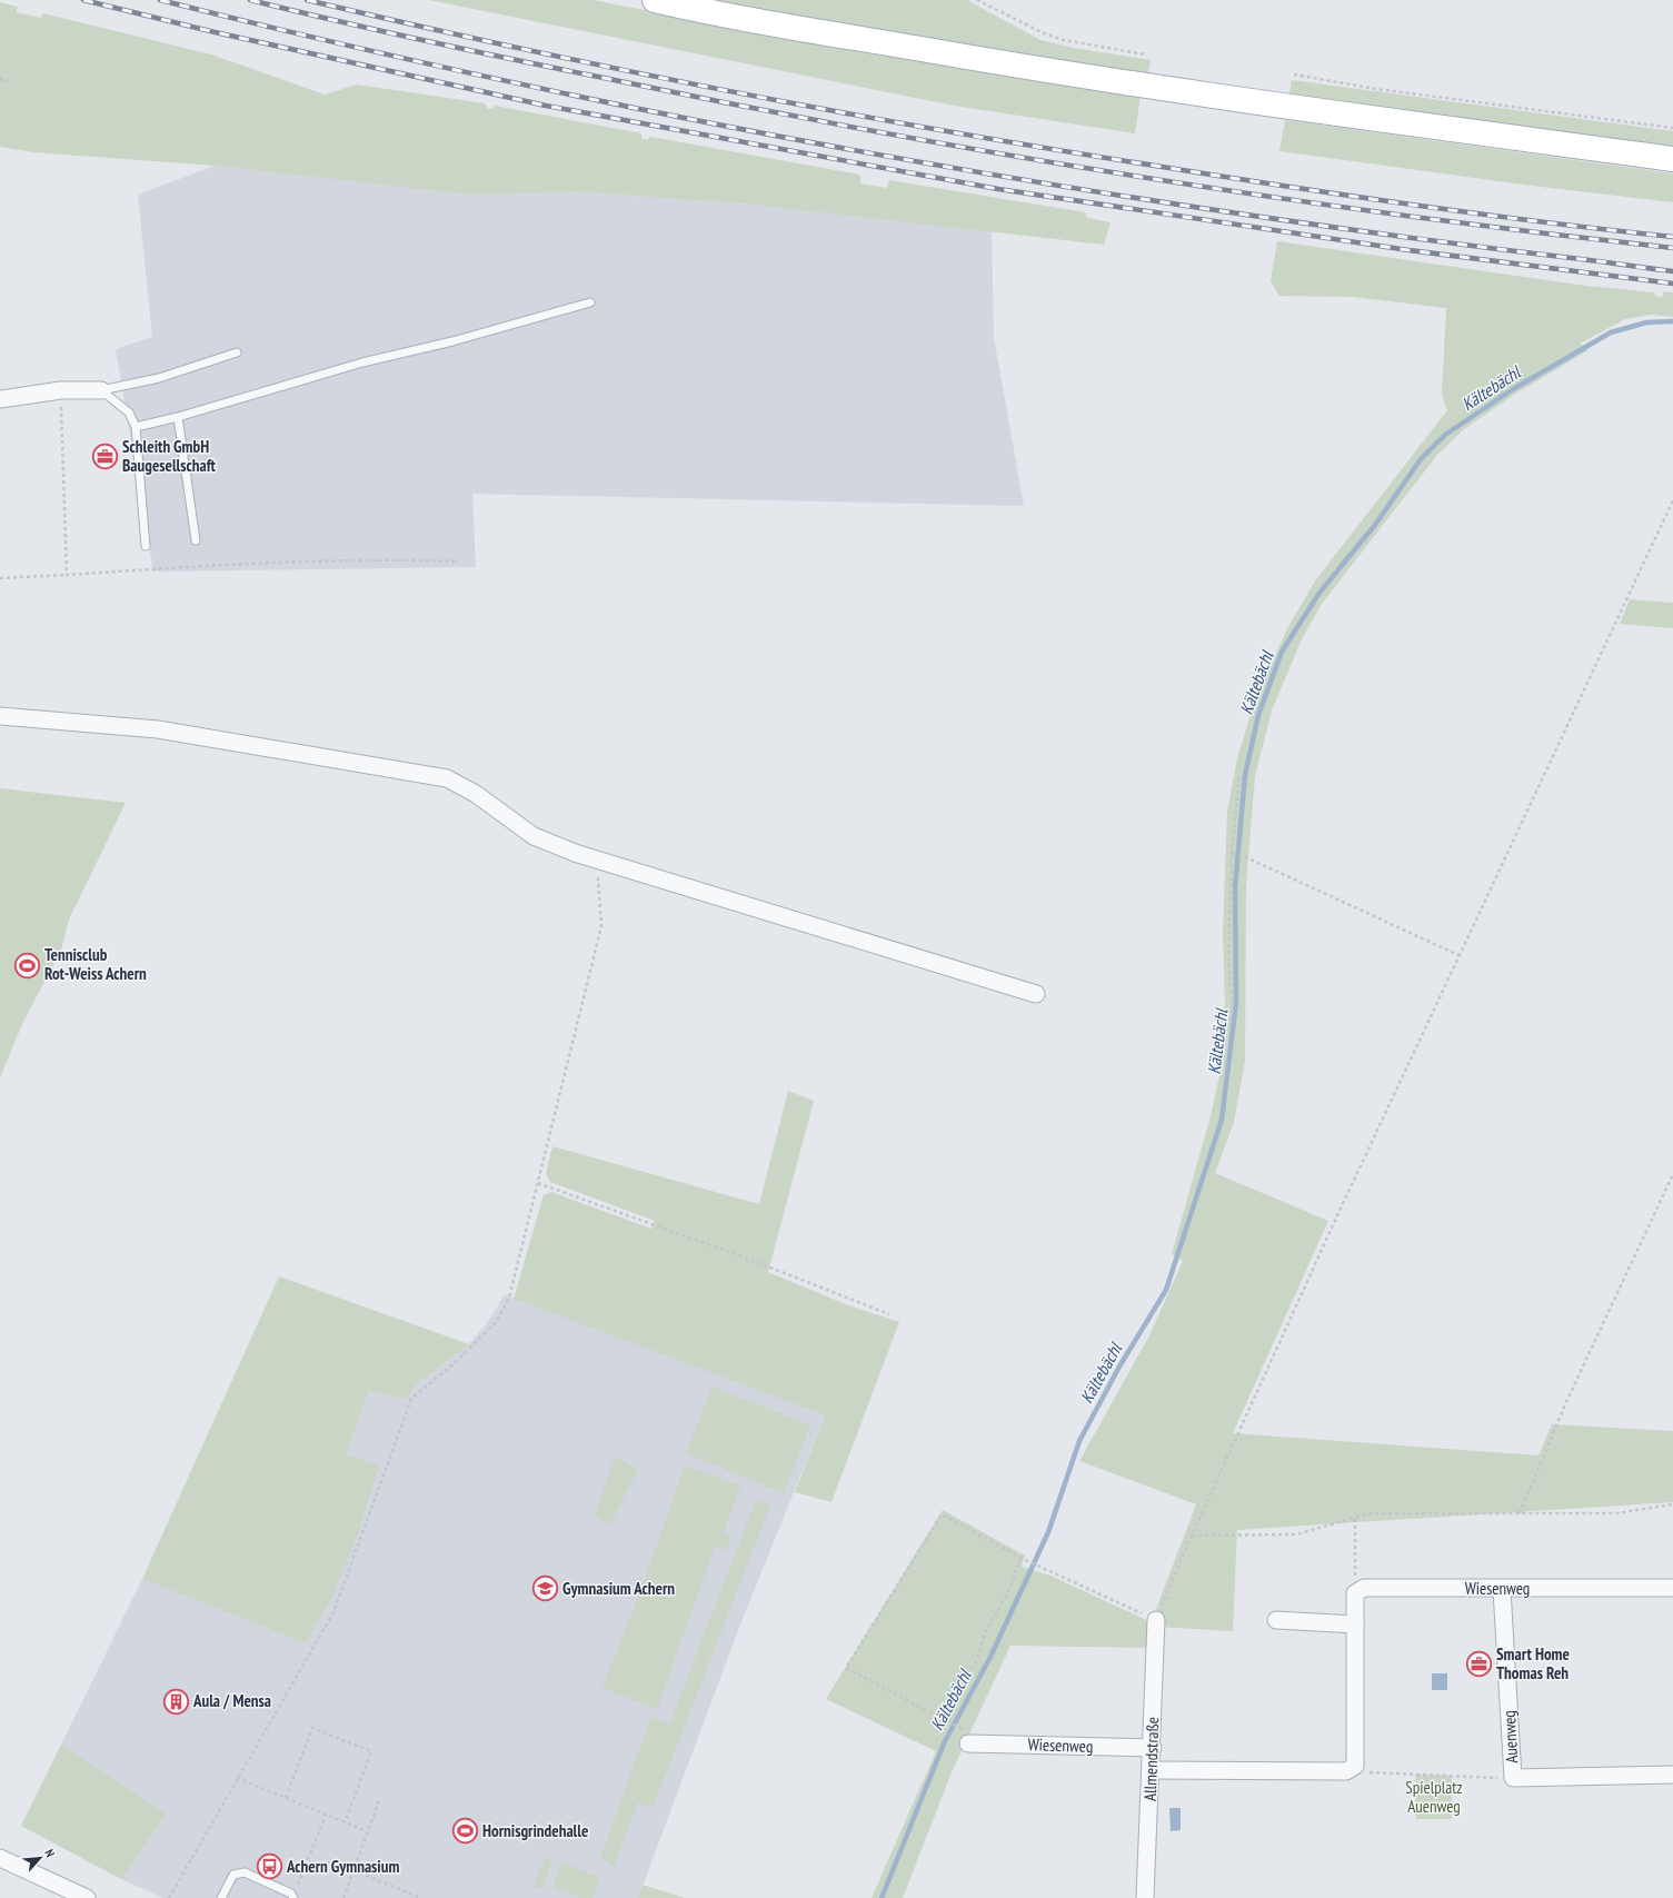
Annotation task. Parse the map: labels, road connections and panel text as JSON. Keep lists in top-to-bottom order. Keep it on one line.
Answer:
{"streets":{"street":["Wiesenweg","Auenweg","Allmendstraße"]},"crossings":[["Wiesenweg","Auenweg"],["Wiesenweg","Allmendstraße"]],"water":["Kältebächl"],"parks":["Spielplatz Auenweg"],"places":{"office":["Schleith GmbH Baugesellschaft","Smart Home Thomas Reh"],"sports":["Tennisclub Rot-Weiss Achern","Hornisgrindehalle"],"school or university":["Gymnasium Achern"],"building":["Aula / Mensa"],"bus stop":["Achern Gymnasium"]},"north":"top right"}
